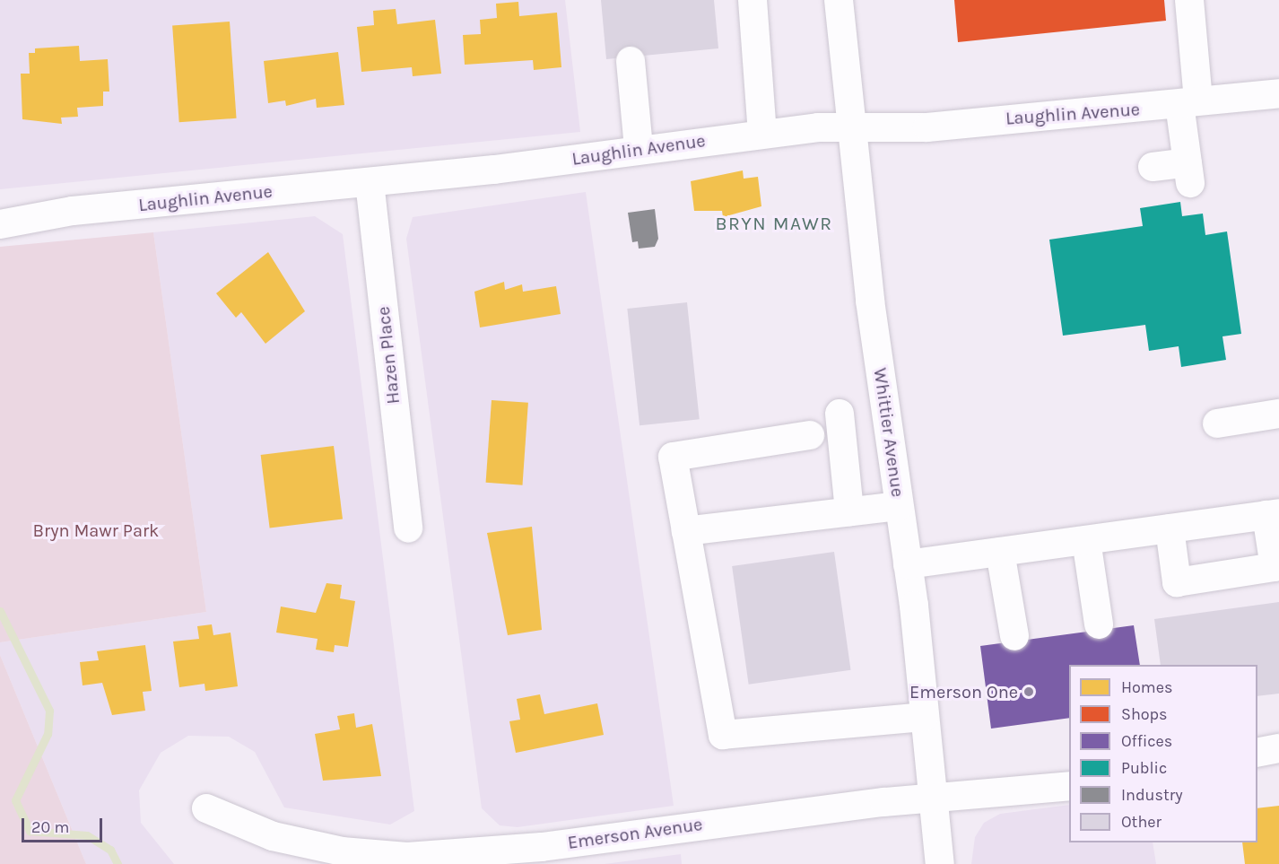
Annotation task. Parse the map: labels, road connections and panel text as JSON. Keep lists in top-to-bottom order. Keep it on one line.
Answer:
{"streets":{"street":["Laughlin Avenue","Hazen Place","Whittier Avenue","Emerson Avenue"]},"crossings":[["Laughlin Avenue","Hazen Place"],["Laughlin Avenue","Whittier Avenue"],["Whittier Avenue","Emerson Avenue"]],"districts":["BRYN MAWR"],"parks":["Bryn Mawr Park"],"places":["Emerson One"],"legend":["Homes","Shops","Offices","Public","Industry","Other"],"scale_bar":"20 m"}
